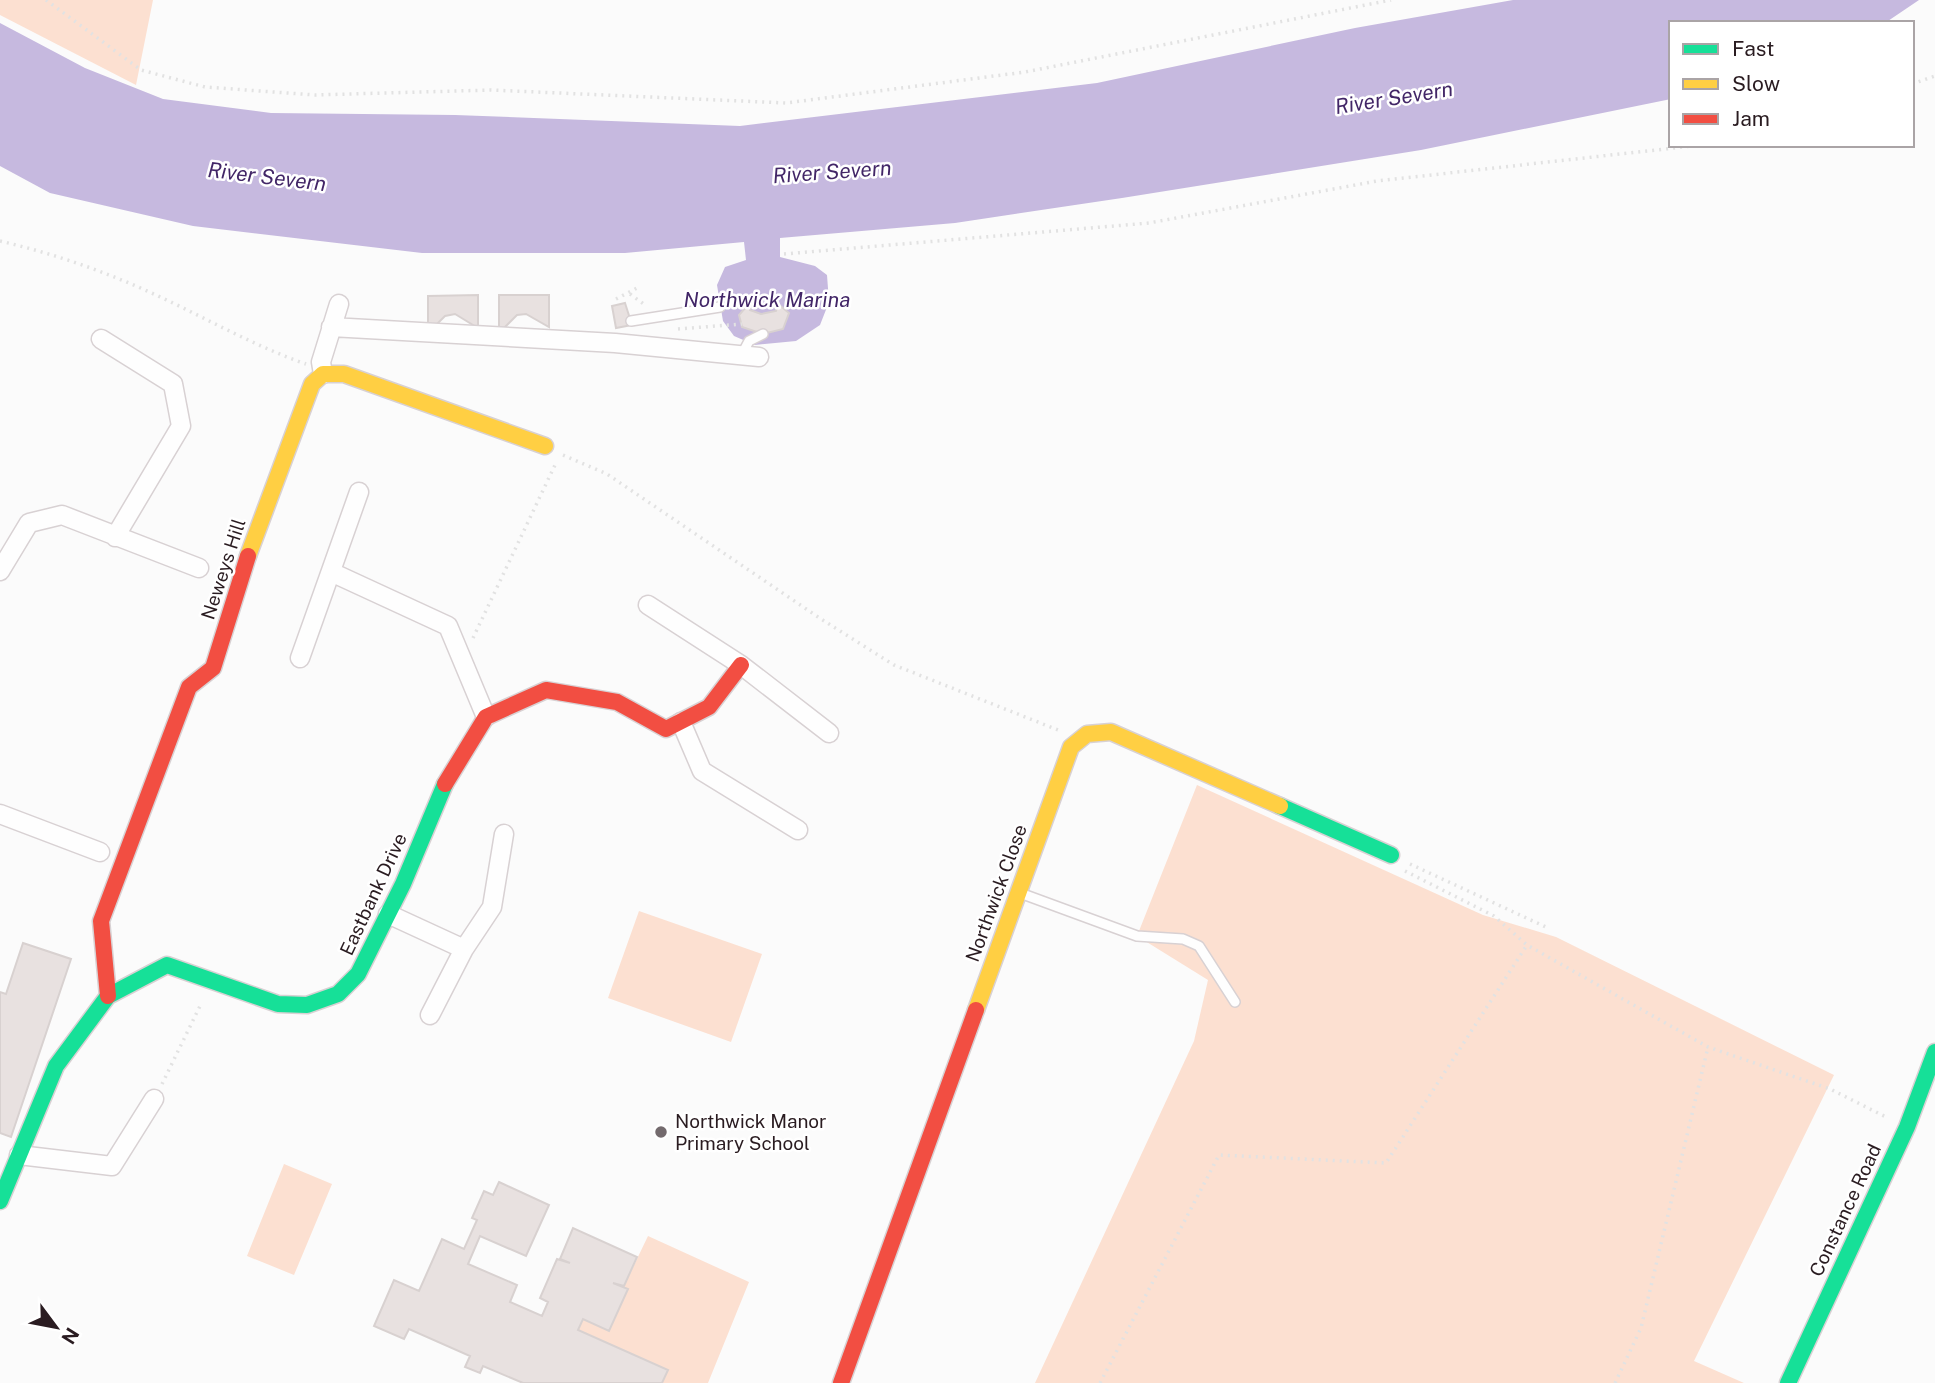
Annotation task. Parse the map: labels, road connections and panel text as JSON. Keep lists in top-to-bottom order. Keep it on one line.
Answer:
{"streets":{"street":["Neweys Hill","Northwick Close","Eastbank Drive","Constance Road"]},"crossings":[["Neweys Hill","Eastbank Drive"]],"water":["River Severn","Northwick Marina"],"places":["Northwick Manor Primary School"],"legend":["Fast","Slow","Jam"],"north":"bottom right"}
